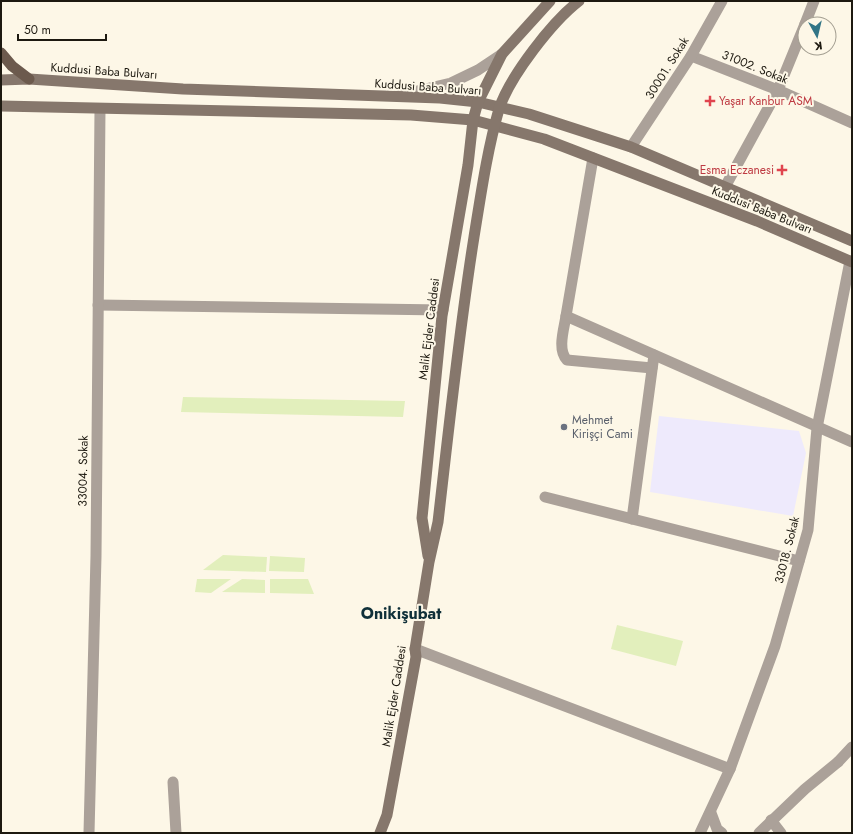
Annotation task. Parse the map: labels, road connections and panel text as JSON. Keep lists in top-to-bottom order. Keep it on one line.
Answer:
{"streets":{"main road":["Kuddusi Baba Bulvarı","Malik Ejder Caddesi"],"street":["31002. Sokak","30001. Sokak","33004. Sokak","33018. Sokak"]},"crossings":[["31002. Sokak","30001. Sokak"],["30001. Sokak","Kuddusi Baba Bulvarı"],["Kuddusi Baba Bulvarı","Malik Ejder Caddesi"],["Kuddusi Baba Bulvarı","33004. Sokak"],["Kuddusi Baba Bulvarı","33018. Sokak"]],"districts":["Onikişubat"],"places":{"health":["Yaşar Kanbur ASM","Esma Eczanesi"],"other":["Mehmet Kirişçi Cami"]},"scale_bar":"50 m","north":"bottom"}
